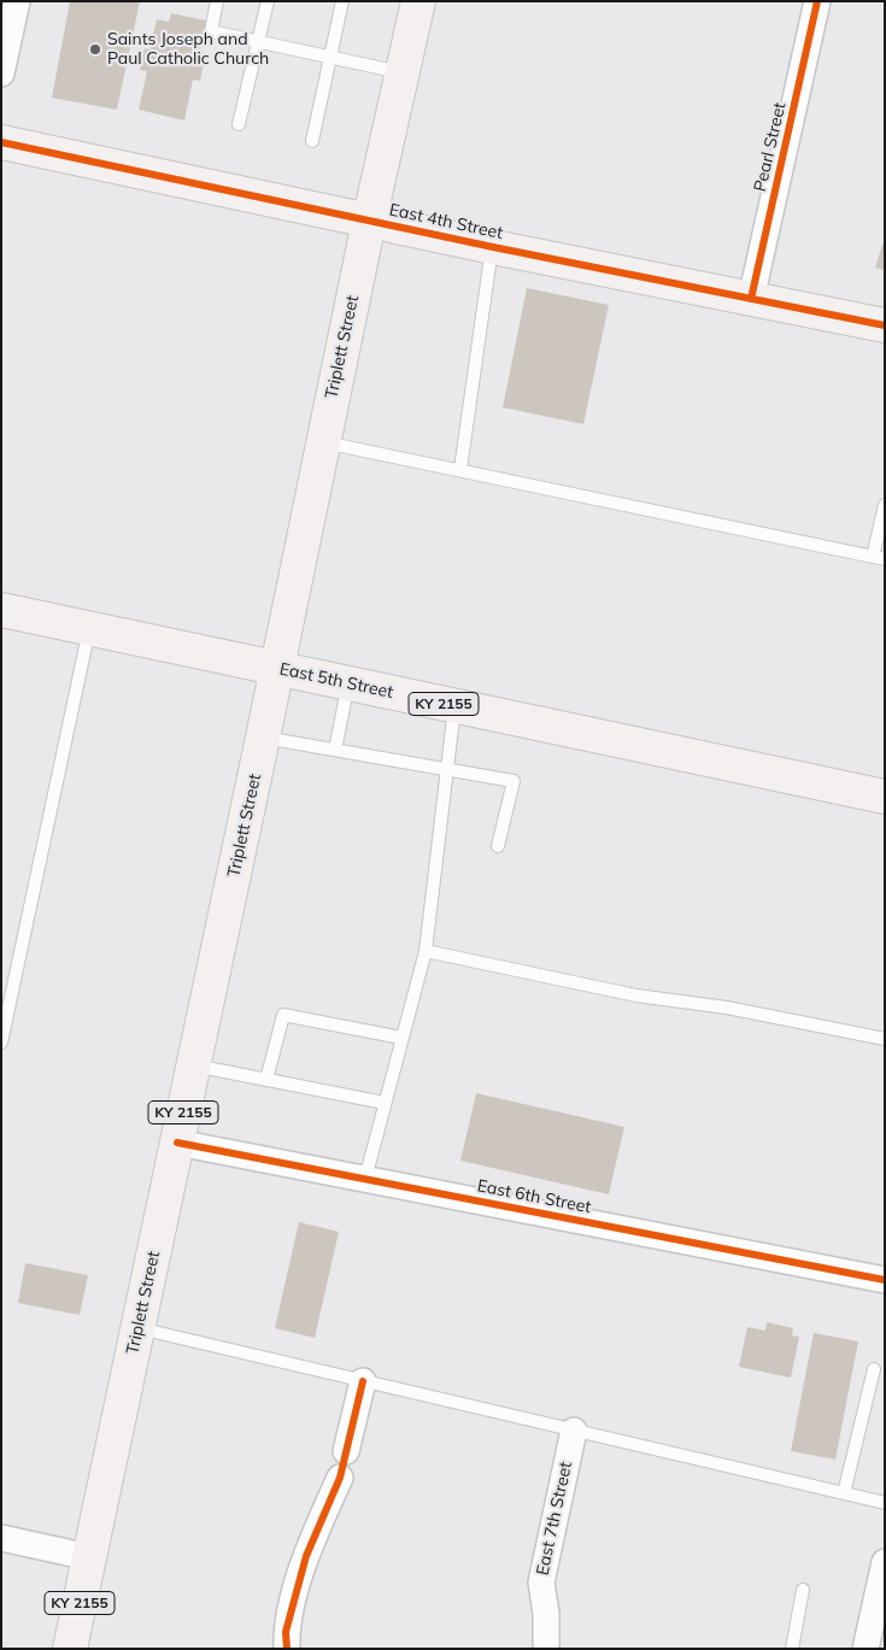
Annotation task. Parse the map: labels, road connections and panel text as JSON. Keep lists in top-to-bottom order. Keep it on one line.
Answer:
{"streets":{"main road":["East 4th Street","Triplett Street","East 5th Street","KY 2155"],"street":["Pearl Street","East 6th Street","East 7th Street"]},"crossings":[["Pearl Street","East 4th Street"],["East 4th Street","Triplett Street"],["Triplett Street","East 5th Street"],["Triplett Street","East 6th Street"]],"places":["Saints Joseph and Paul Catholic Church"]}
